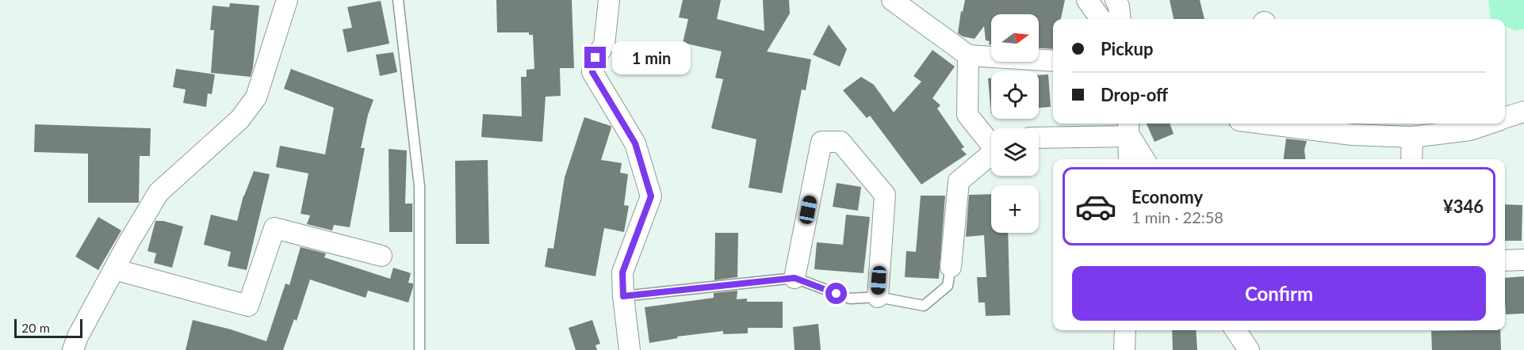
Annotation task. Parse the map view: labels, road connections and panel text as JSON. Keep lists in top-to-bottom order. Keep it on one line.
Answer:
{"scale_bar":"20 m","north":"right","page":{"map_buttons":"+","banner":["Pickup","Drop-off"],"bubble":"1 min","list":[{"name":"Economy","note":"1 min · 22:58","value":"¥346"}],"buttons":"Confirm","scale":"20 m"}}
